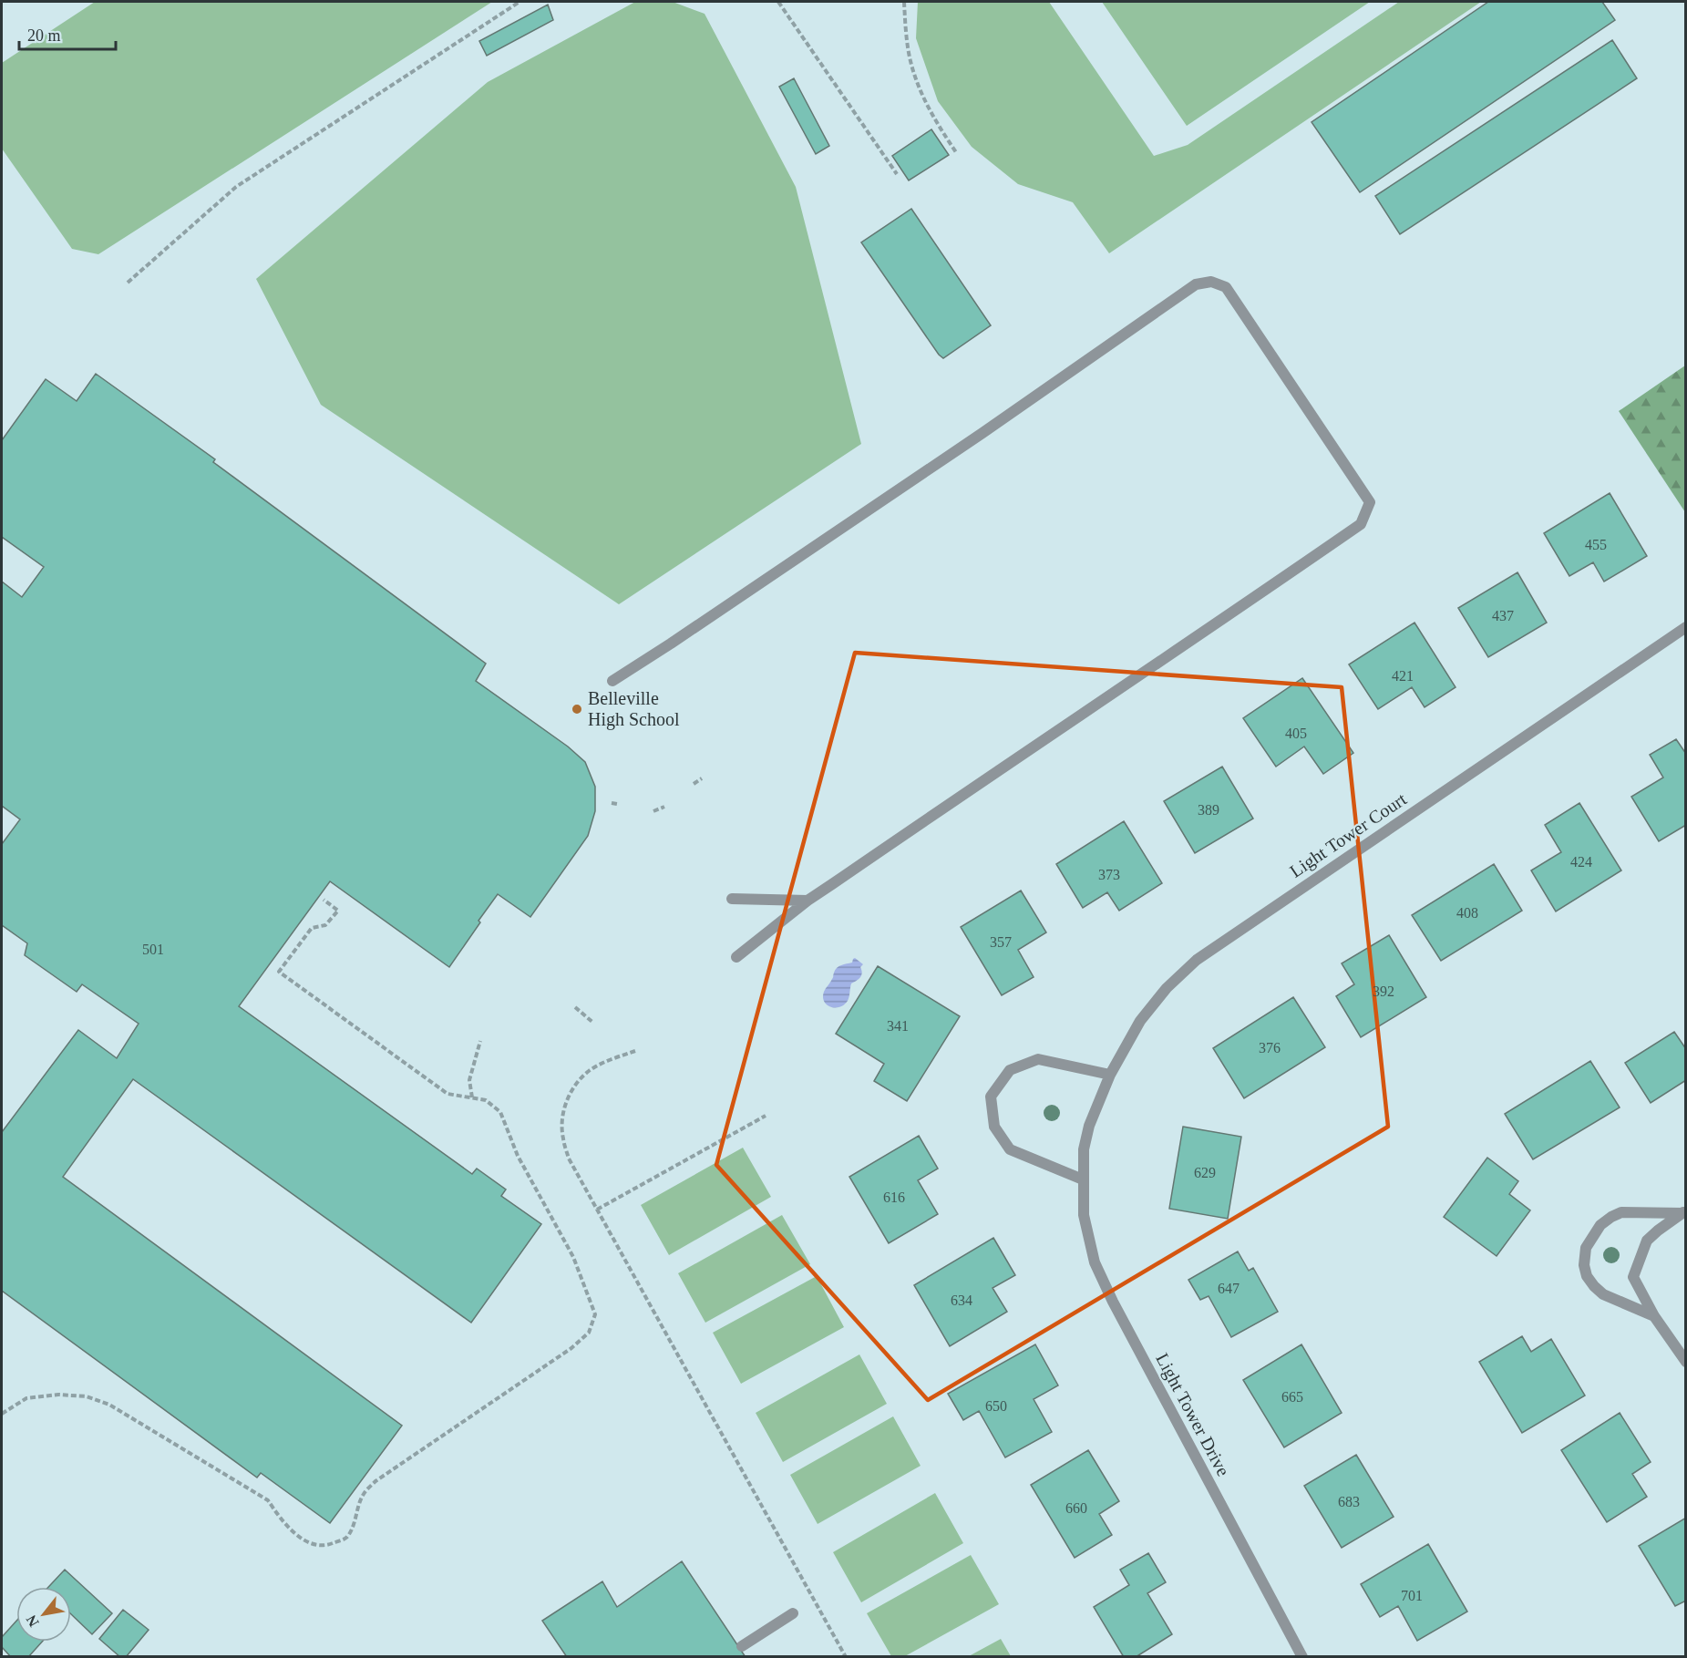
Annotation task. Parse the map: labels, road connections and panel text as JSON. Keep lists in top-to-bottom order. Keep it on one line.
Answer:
{"streets":{"street":["Light Tower Court","Light Tower Drive"]},"crossings":[["Light Tower Court","Light Tower Drive"]],"places":["Belleville High School"],"house_numbers":["455","437","421","405","389","424","373","408","357","501","392","341","376","629","616","647","634","665","650","683","660","701"],"scale_bar":"20 m","north":"bottom left"}
